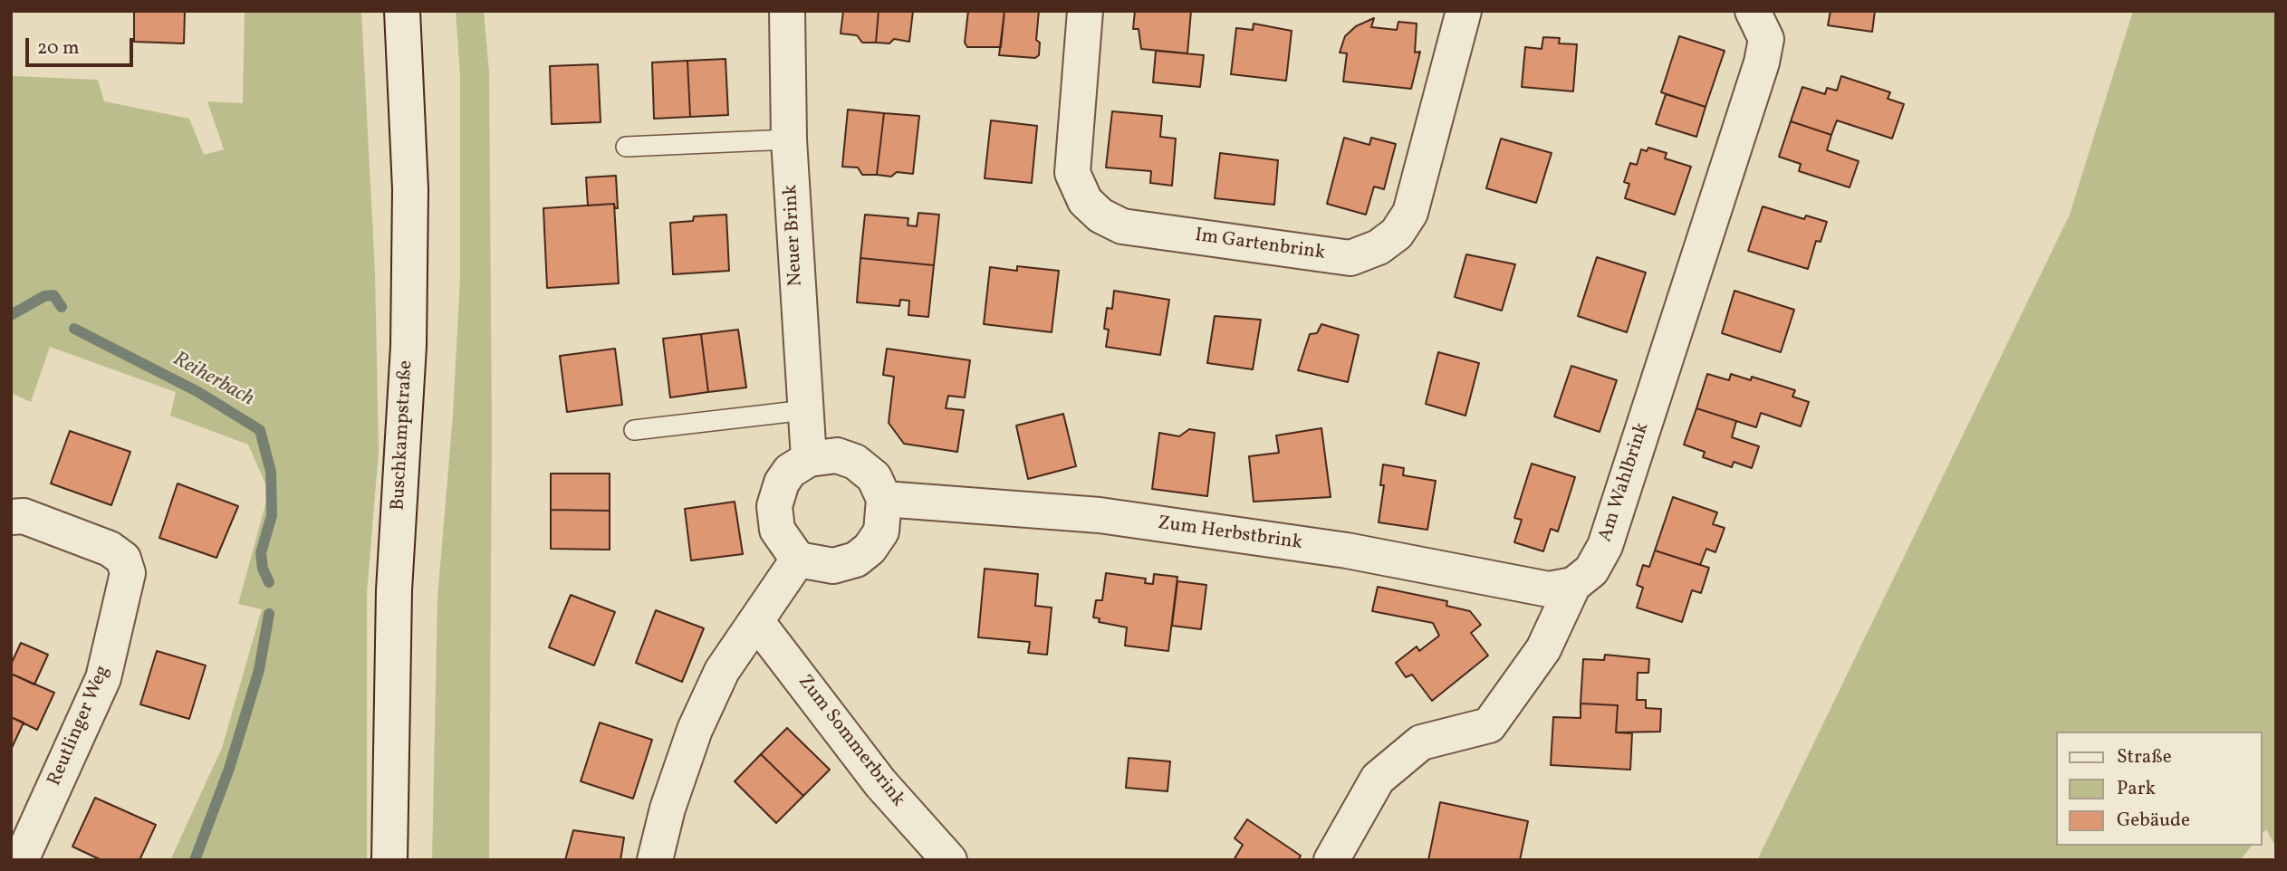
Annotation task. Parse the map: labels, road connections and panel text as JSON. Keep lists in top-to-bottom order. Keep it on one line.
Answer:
{"streets":{"street":["Neuer Brink","Im Gartenbrink","Buschkampstraße","Am Wahlbrink","Zum Herbstbrink","Reutlinger Weg","Zum Sommerbrink"]},"crossings":[["Neuer Brink","Zum Herbstbrink"],["Am Wahlbrink","Zum Herbstbrink"]],"water":["Reiherbach"],"legend":["Straße","Park","Gebäude"],"scale_bar":"20 m"}
